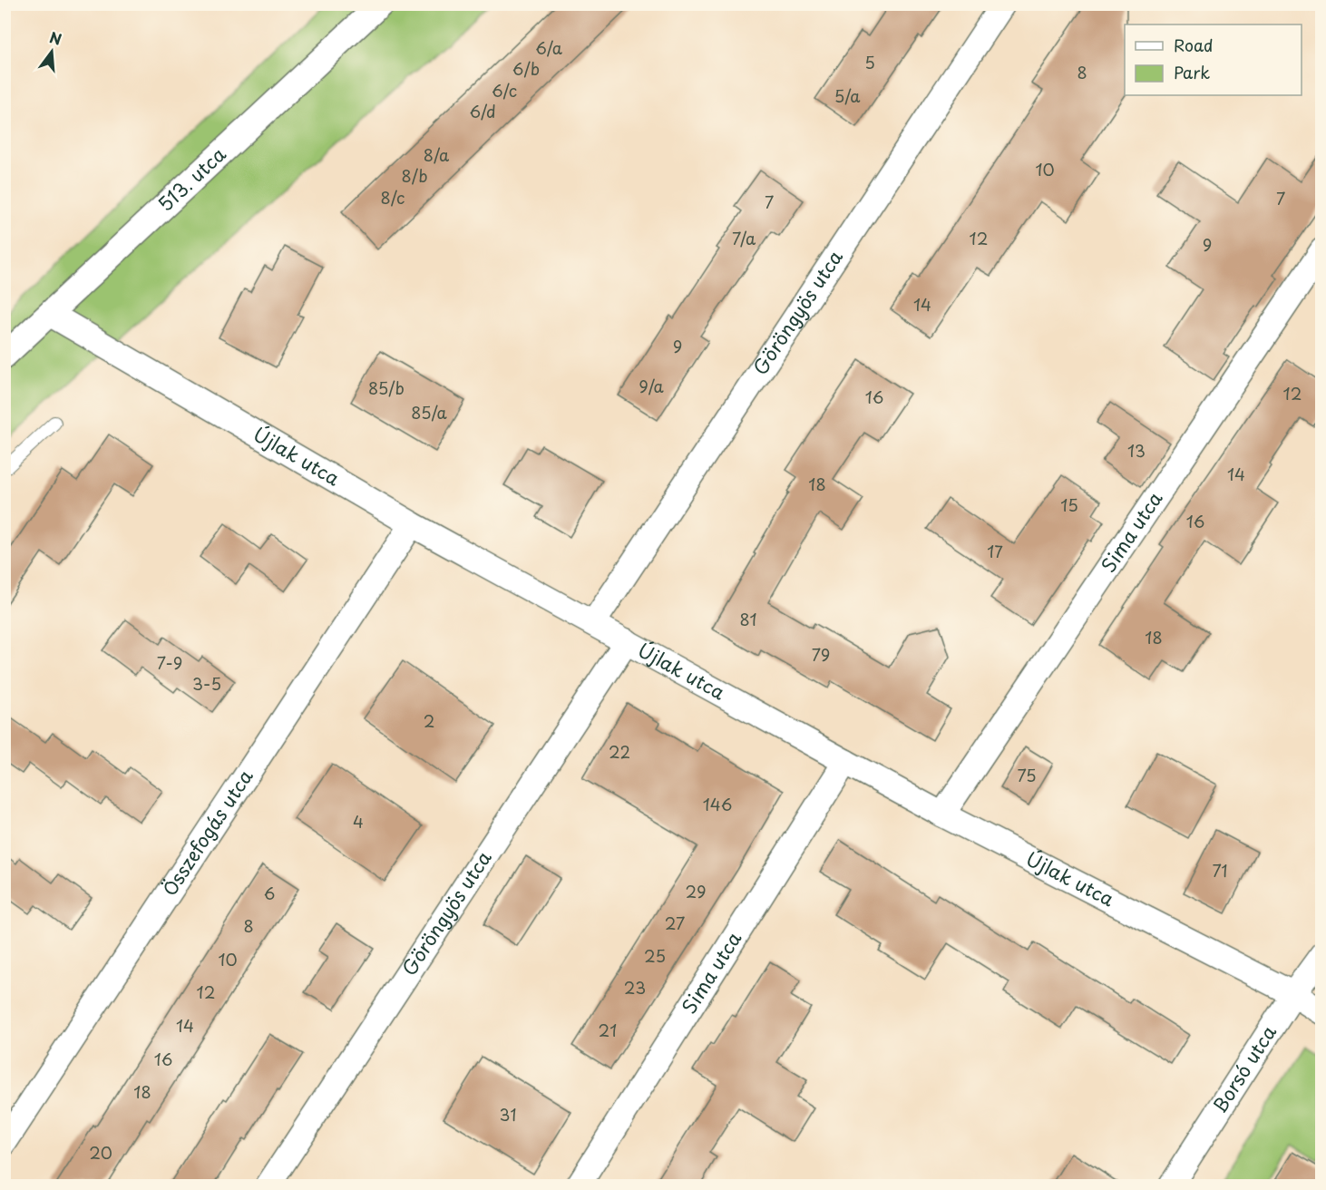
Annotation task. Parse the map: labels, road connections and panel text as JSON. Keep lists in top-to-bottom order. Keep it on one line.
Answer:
{"streets":{"street":["513. utca","Göröngyös utca","Újlak utca","Sima utca","Összefogás utca","Borsó utca"]},"crossings":[["513. utca","Újlak utca"],["Göröngyös utca","Újlak utca"],["Újlak utca","Sima utca"],["Újlak utca","Összefogás utca"],["Újlak utca","Borsó utca"]],"house_numbers":["6/a","5","6/b","8","6/c","5/a","6/d","8/a","10","8/b","8/c","7","7","7/a","12","9","14","9","9/a","85/b","12","16","85/a","13","14","18","15","16","17","81","18","79","7-9","3-5","2","22","75","146","4","71","29","6","27","8","25","10","23","12","14","21","16","18","31","20"],"legend":["Road","Park"],"north":"top"}
